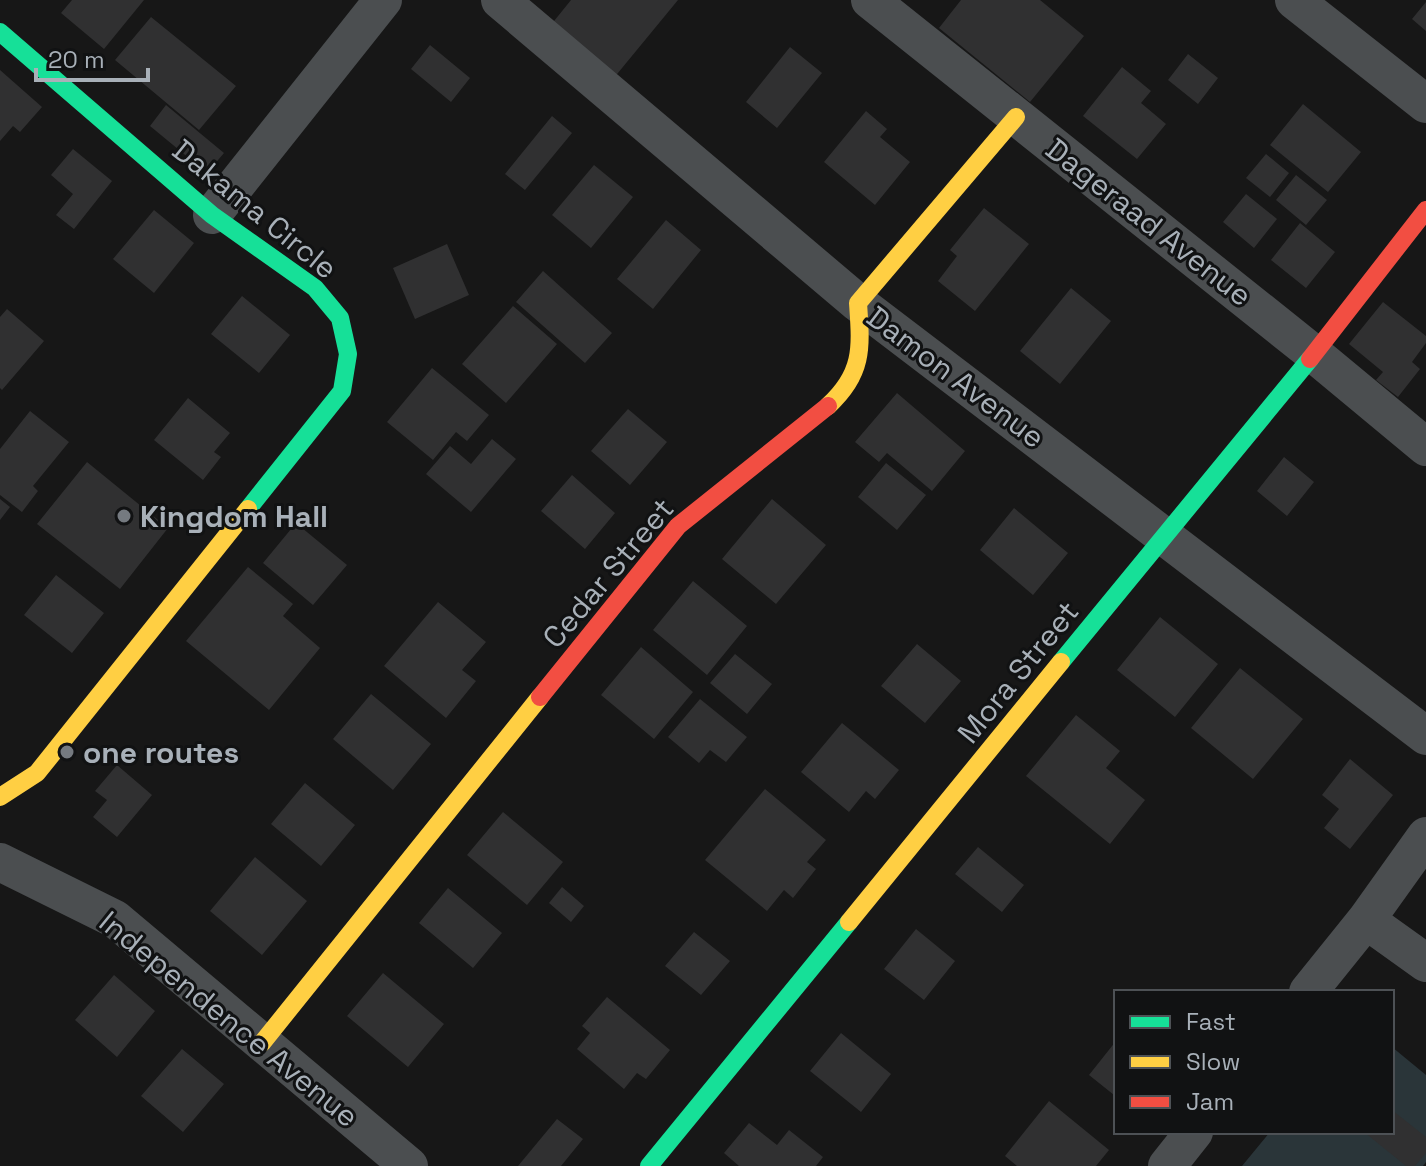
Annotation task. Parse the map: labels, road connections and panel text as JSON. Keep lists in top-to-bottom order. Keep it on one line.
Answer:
{"streets":{"street":["Dakama Circle","Dageraad Avenue","Damon Avenue","Cedar Street","Mora Street","Independence Avenue"]},"crossings":[["Dageraad Avenue","Mora Street"],["Damon Avenue","Cedar Street"],["Damon Avenue","Mora Street"],["Cedar Street","Independence Avenue"]],"places":["Kingdom Hall","one routes"],"legend":["Fast","Slow","Jam"],"scale_bar":"20 m"}
